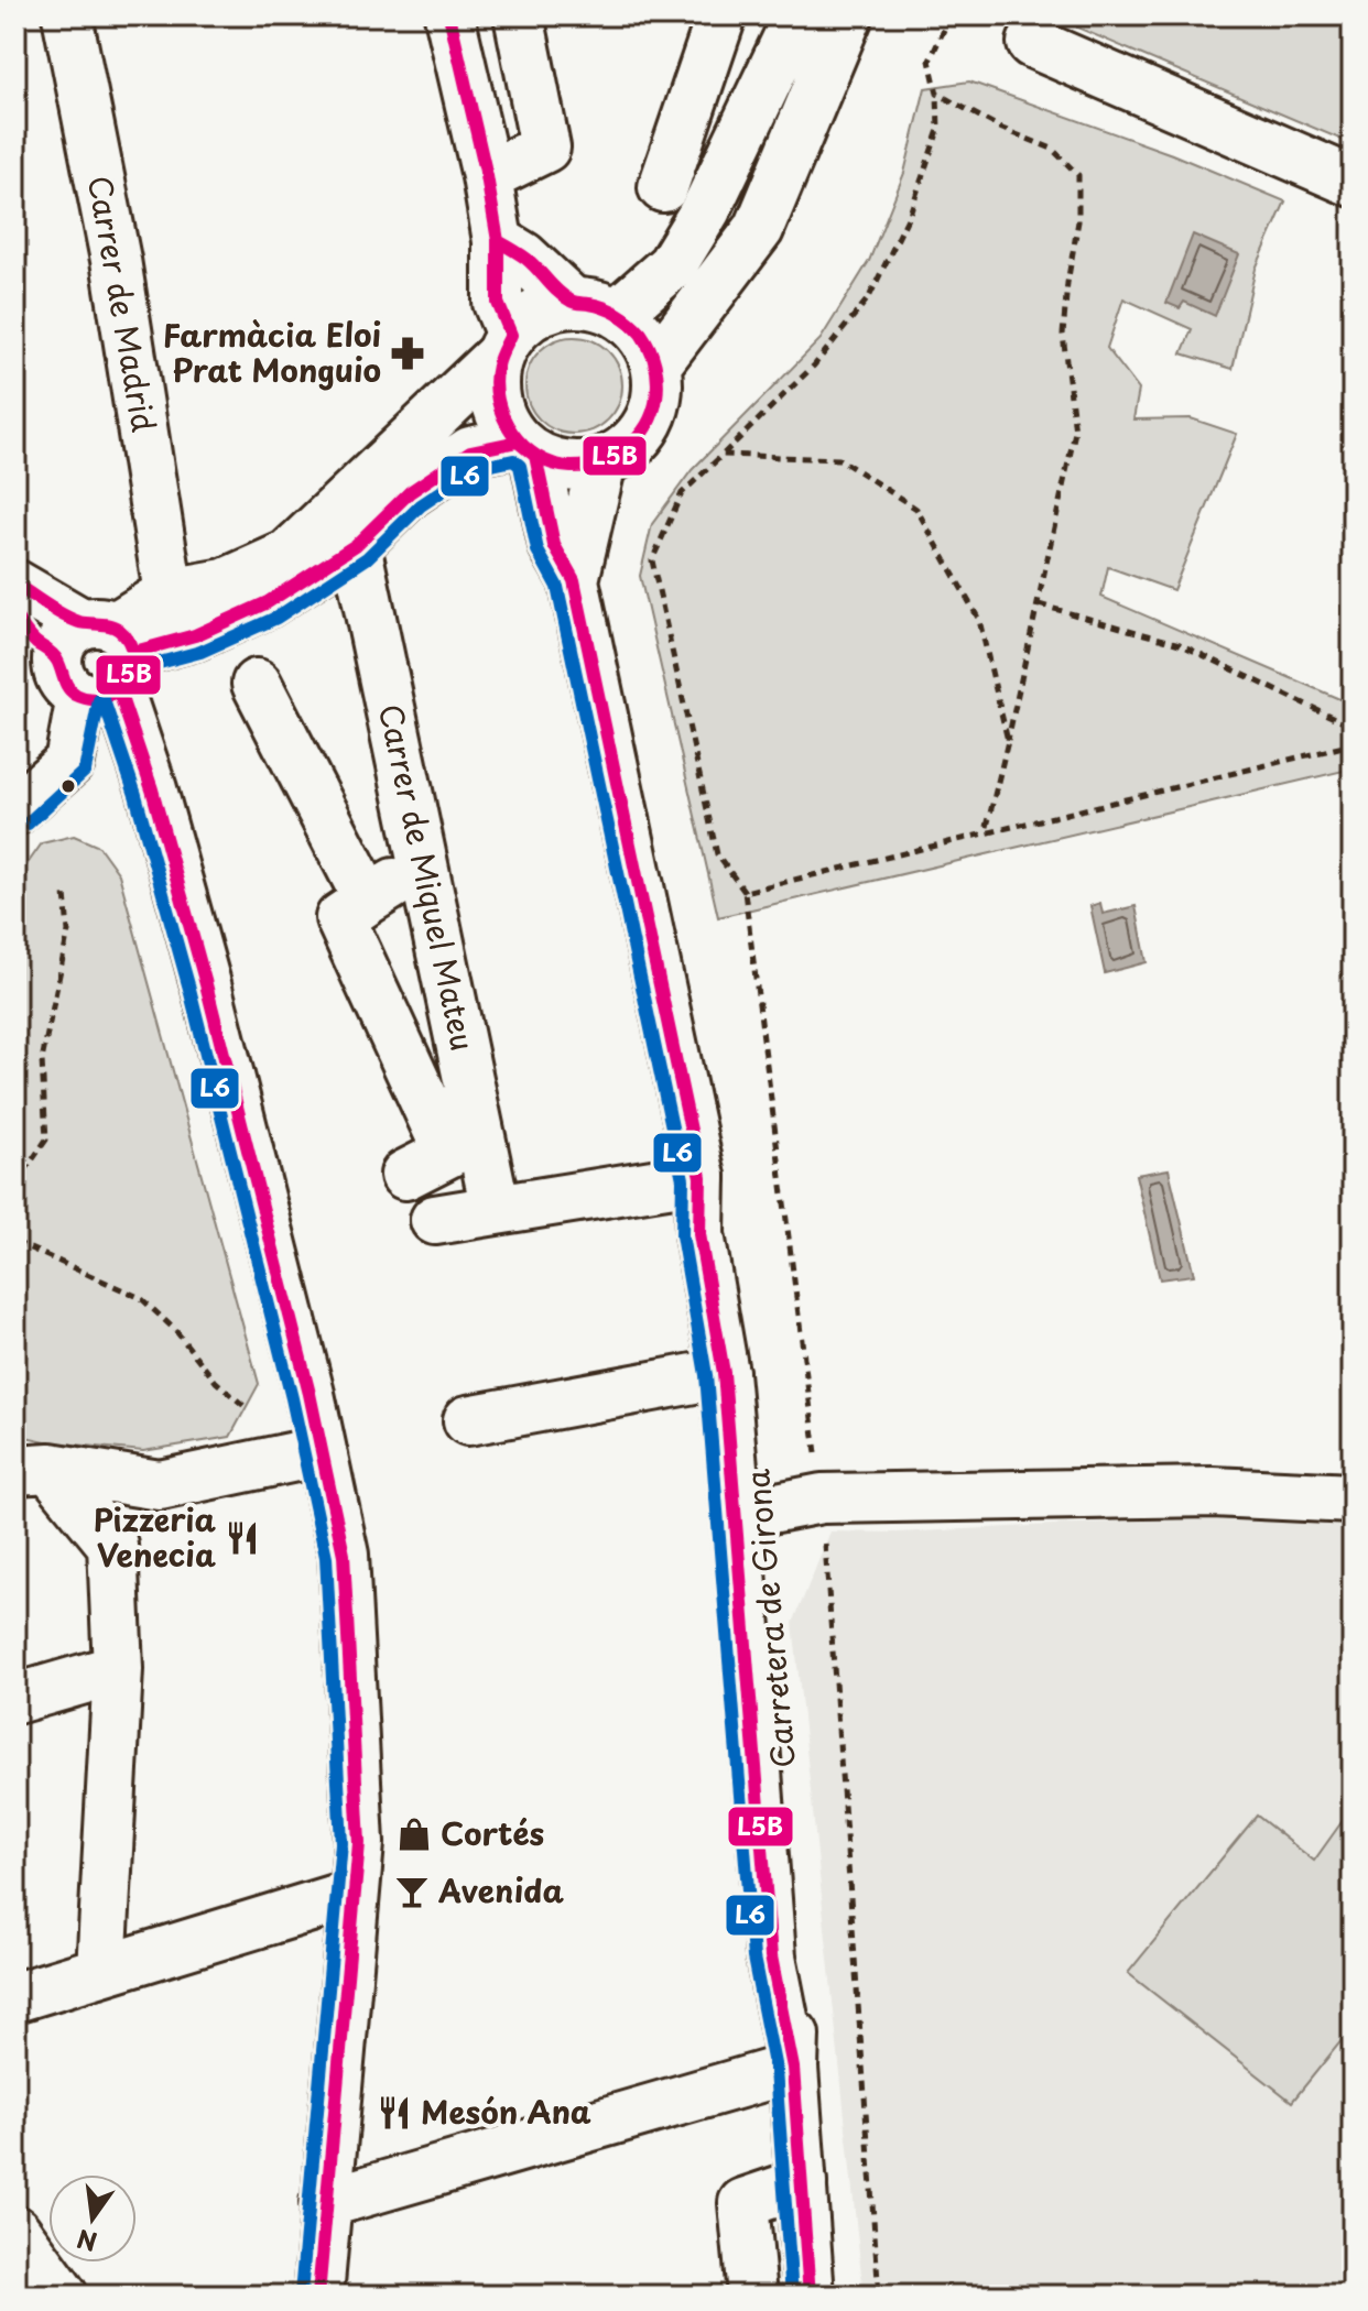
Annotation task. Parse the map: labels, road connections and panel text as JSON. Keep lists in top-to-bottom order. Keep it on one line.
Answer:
{"streets":{"street":["Carrer de Madrid","Carrer de Miquel Mateu","Carretera de Girona"]},"places":{"pharmacy":["Farmàcia Eloi Prat Monguio"],"restaurant":["Pizzeria Venecia","Mesón Ana"],"shop":["Cortés"],"bar":["Avenida"]},"lines":["transit line L5B","transit line L6"],"north":"bottom"}
